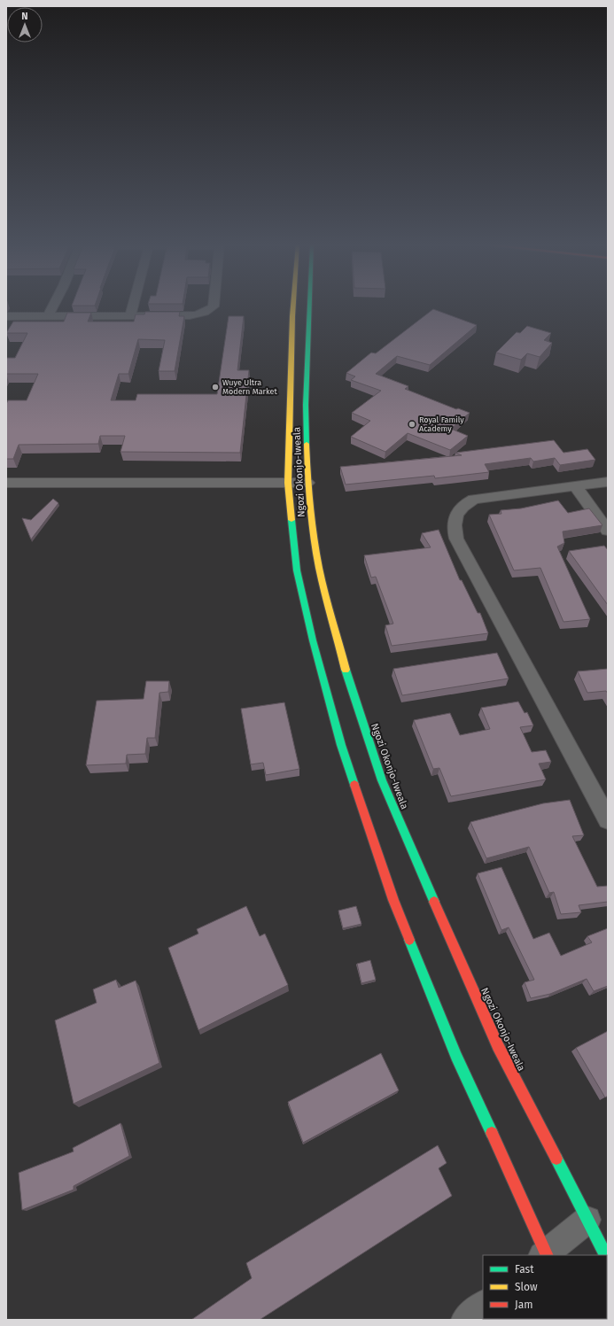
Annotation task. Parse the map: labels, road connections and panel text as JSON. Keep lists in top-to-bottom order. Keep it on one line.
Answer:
{"streets":{"street":["Ngozi Okonjo-Iweala"]},"places":["Wuye Ultra Modern Market","Royal Family Academy"],"legend":["Fast","Slow","Jam"],"north":"top"}
